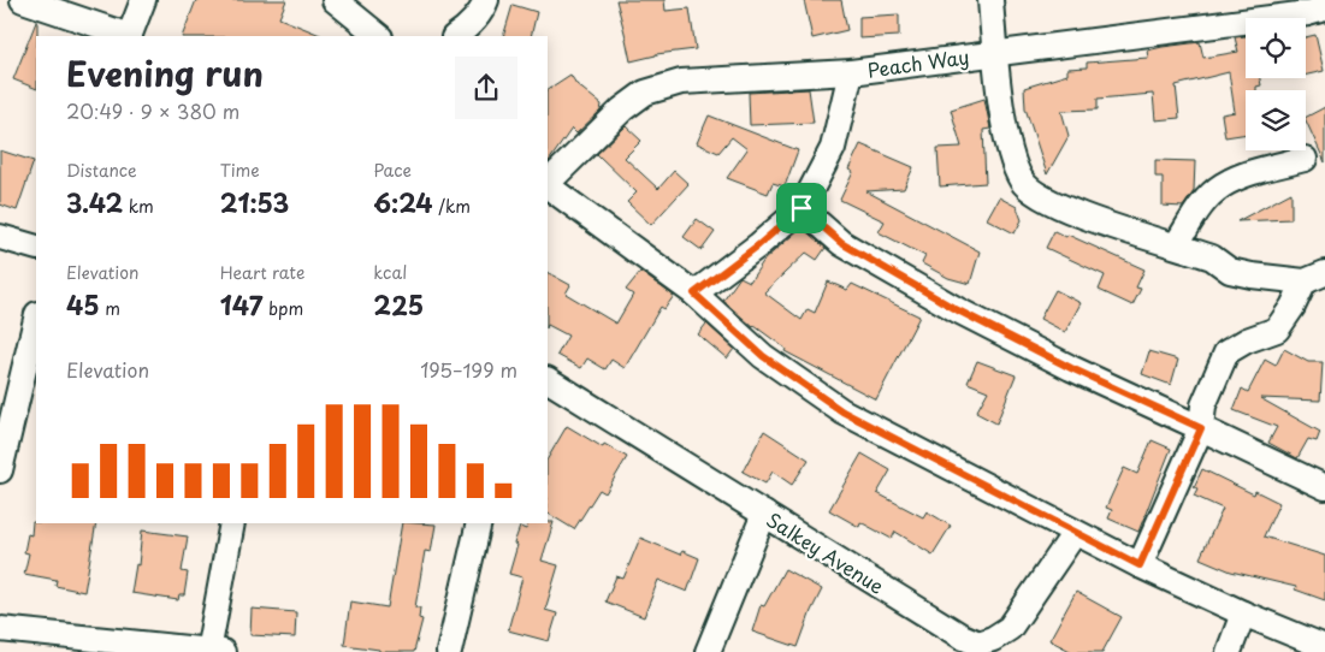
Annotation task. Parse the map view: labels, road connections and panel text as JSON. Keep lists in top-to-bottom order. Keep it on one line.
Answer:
{"streets":{"street":["Peach Way","Salkey Avenue"]},"page":{"heading":["Evening run","20:49 · 9 × 380 m"],"stats":[["Distance","3.42 km"],["Time","21:53"],["Pace","6:24 /km"],["Elevation","45 m"],["Heart rate","147 bpm"],["kcal","225"]],"chart":["Elevation","195–199 m"]}}
